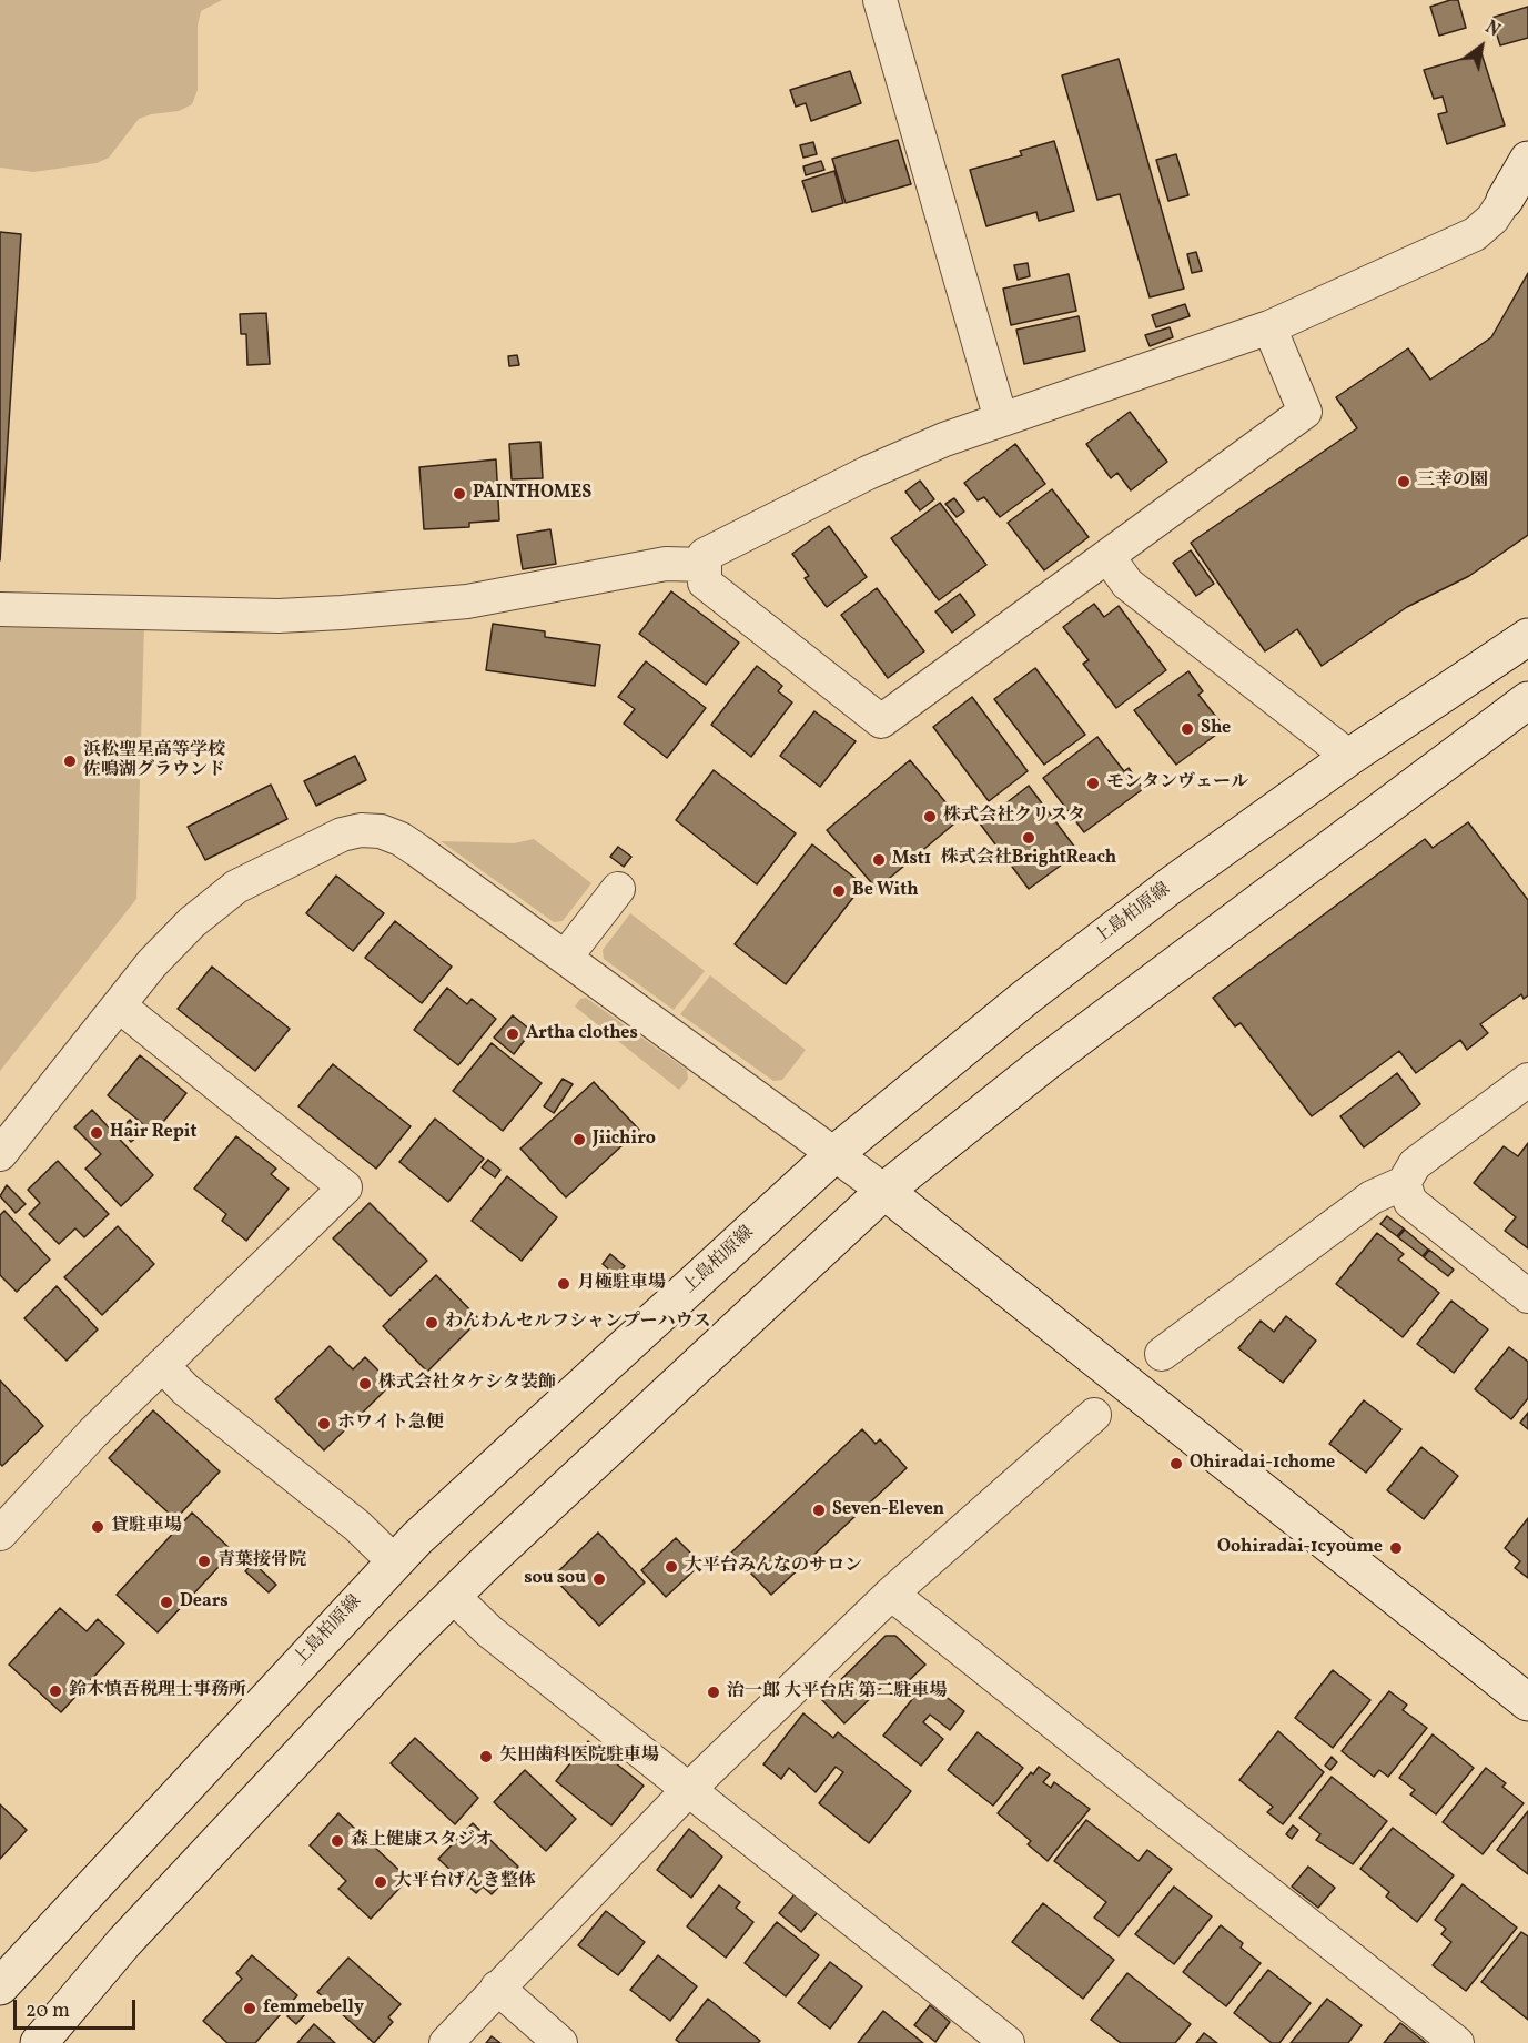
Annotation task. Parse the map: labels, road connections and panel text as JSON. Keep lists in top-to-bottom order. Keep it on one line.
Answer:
{"streets":{"street":["上島柏原線"]},"places":["三幸の園","PAINTHOMES","She","浜松聖星高等学校 佐鳴湖グラウンド","モンタンヴェール","株式会社クリスタ","株式会社BrightReach","Mst1","Be With","Artha clothes","Hair Repit","Jiichiro","月極駐車場","わんわんセルフシャンプーハウス","株式会社タケシタ装飾","ホワイト急便","Ohiradai-1chome","Seven-Eleven","貸駐車場","Oohiradai-1cyoume","青葉接骨院","大平台みんなのサロン","sou sou","Dears","鈴木慎吾税理士事務所","治一郎 大平台店 第二駐車場","矢田歯科医院駐車場","森上健康スタジオ","大平台げんき整体","femmebelly"],"scale_bar":"20 m","north":"top right"}
